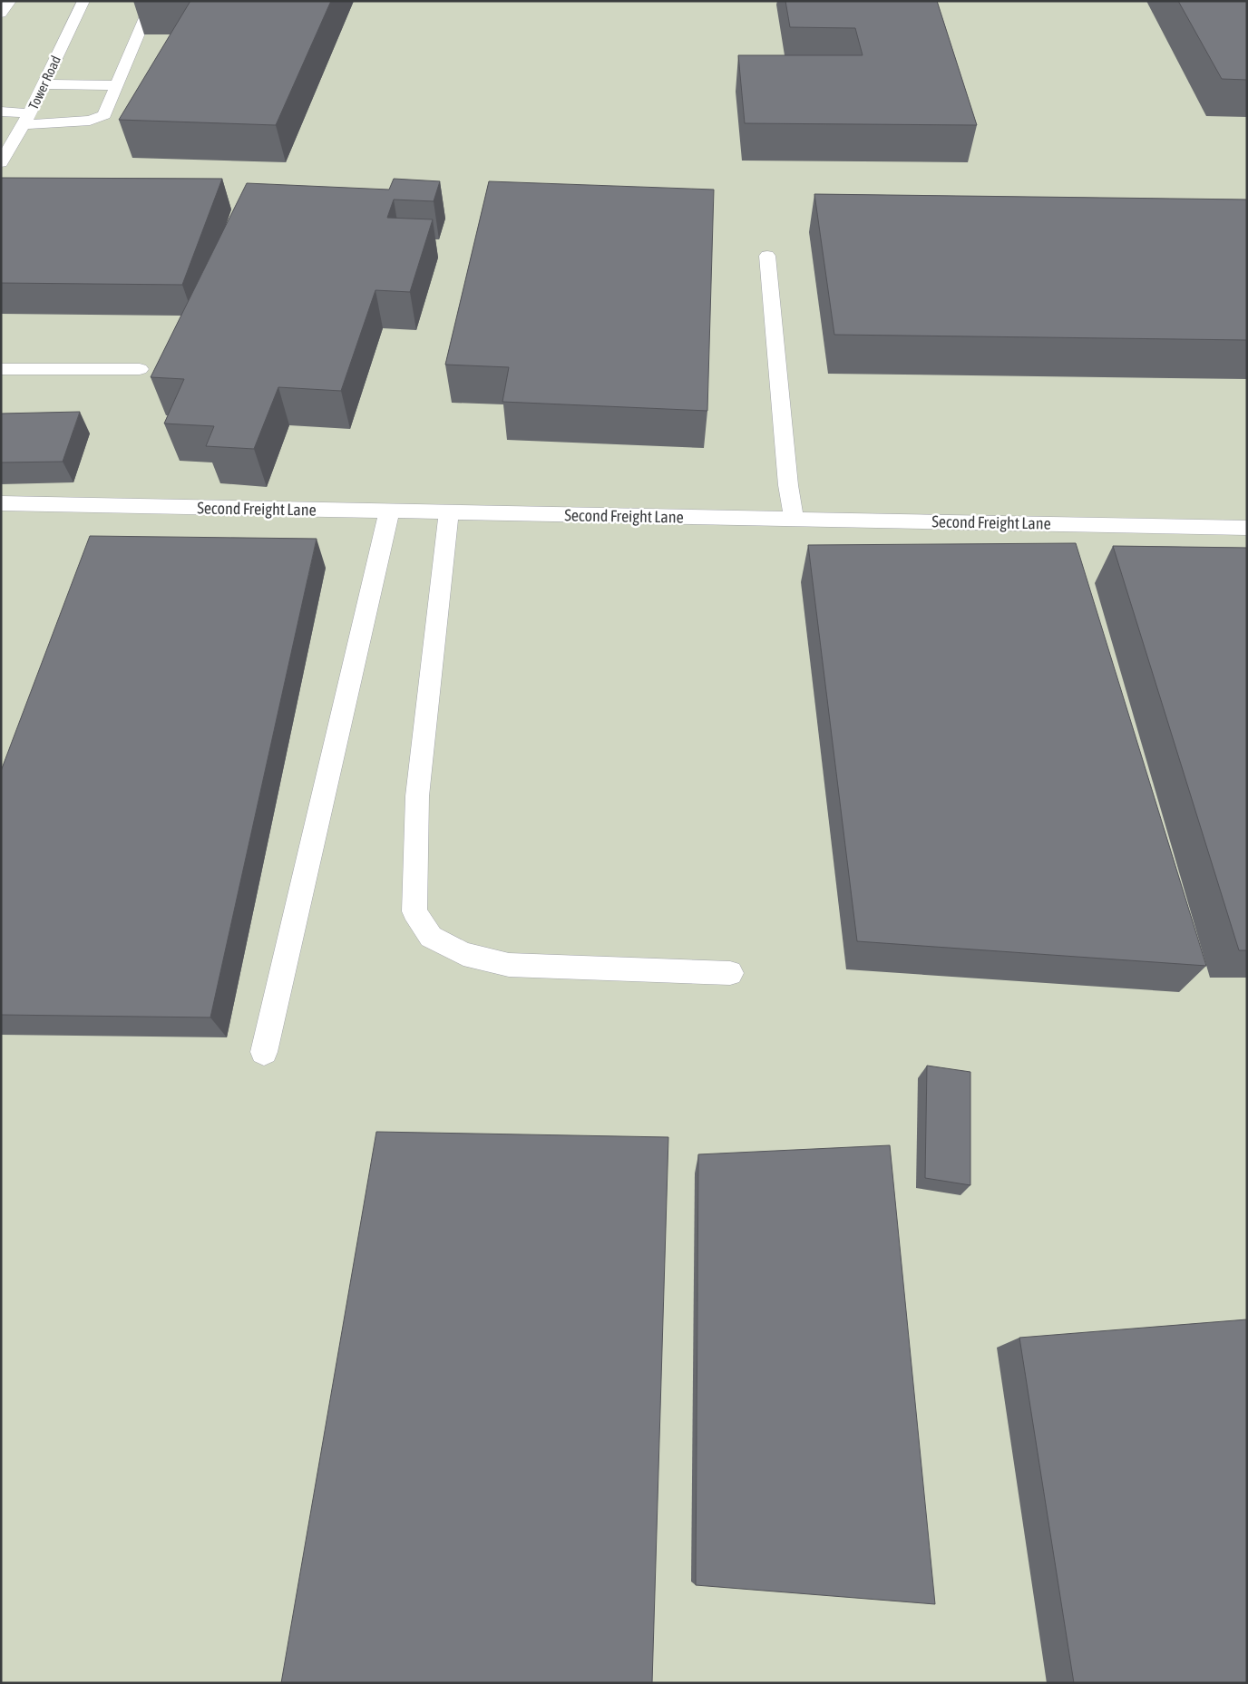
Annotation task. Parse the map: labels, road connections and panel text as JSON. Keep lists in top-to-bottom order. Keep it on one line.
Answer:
{"streets":{"lane":["Tower Road","Second Freight Lane"]}}
